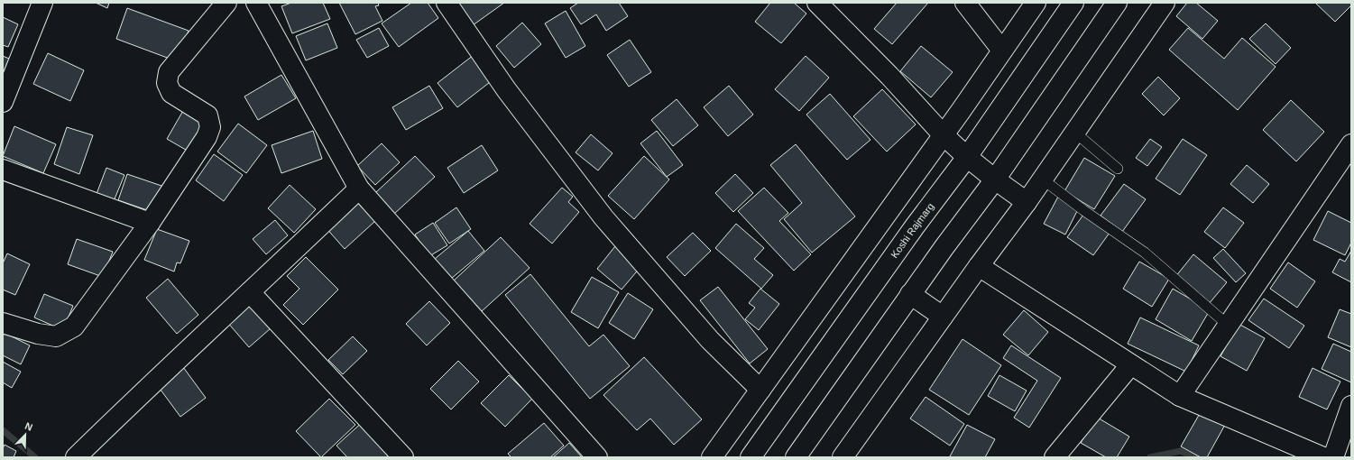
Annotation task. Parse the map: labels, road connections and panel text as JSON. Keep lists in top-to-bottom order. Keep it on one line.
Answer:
{"streets":{"street":["Koshi Rajmarg"]},"north":"top right"}
